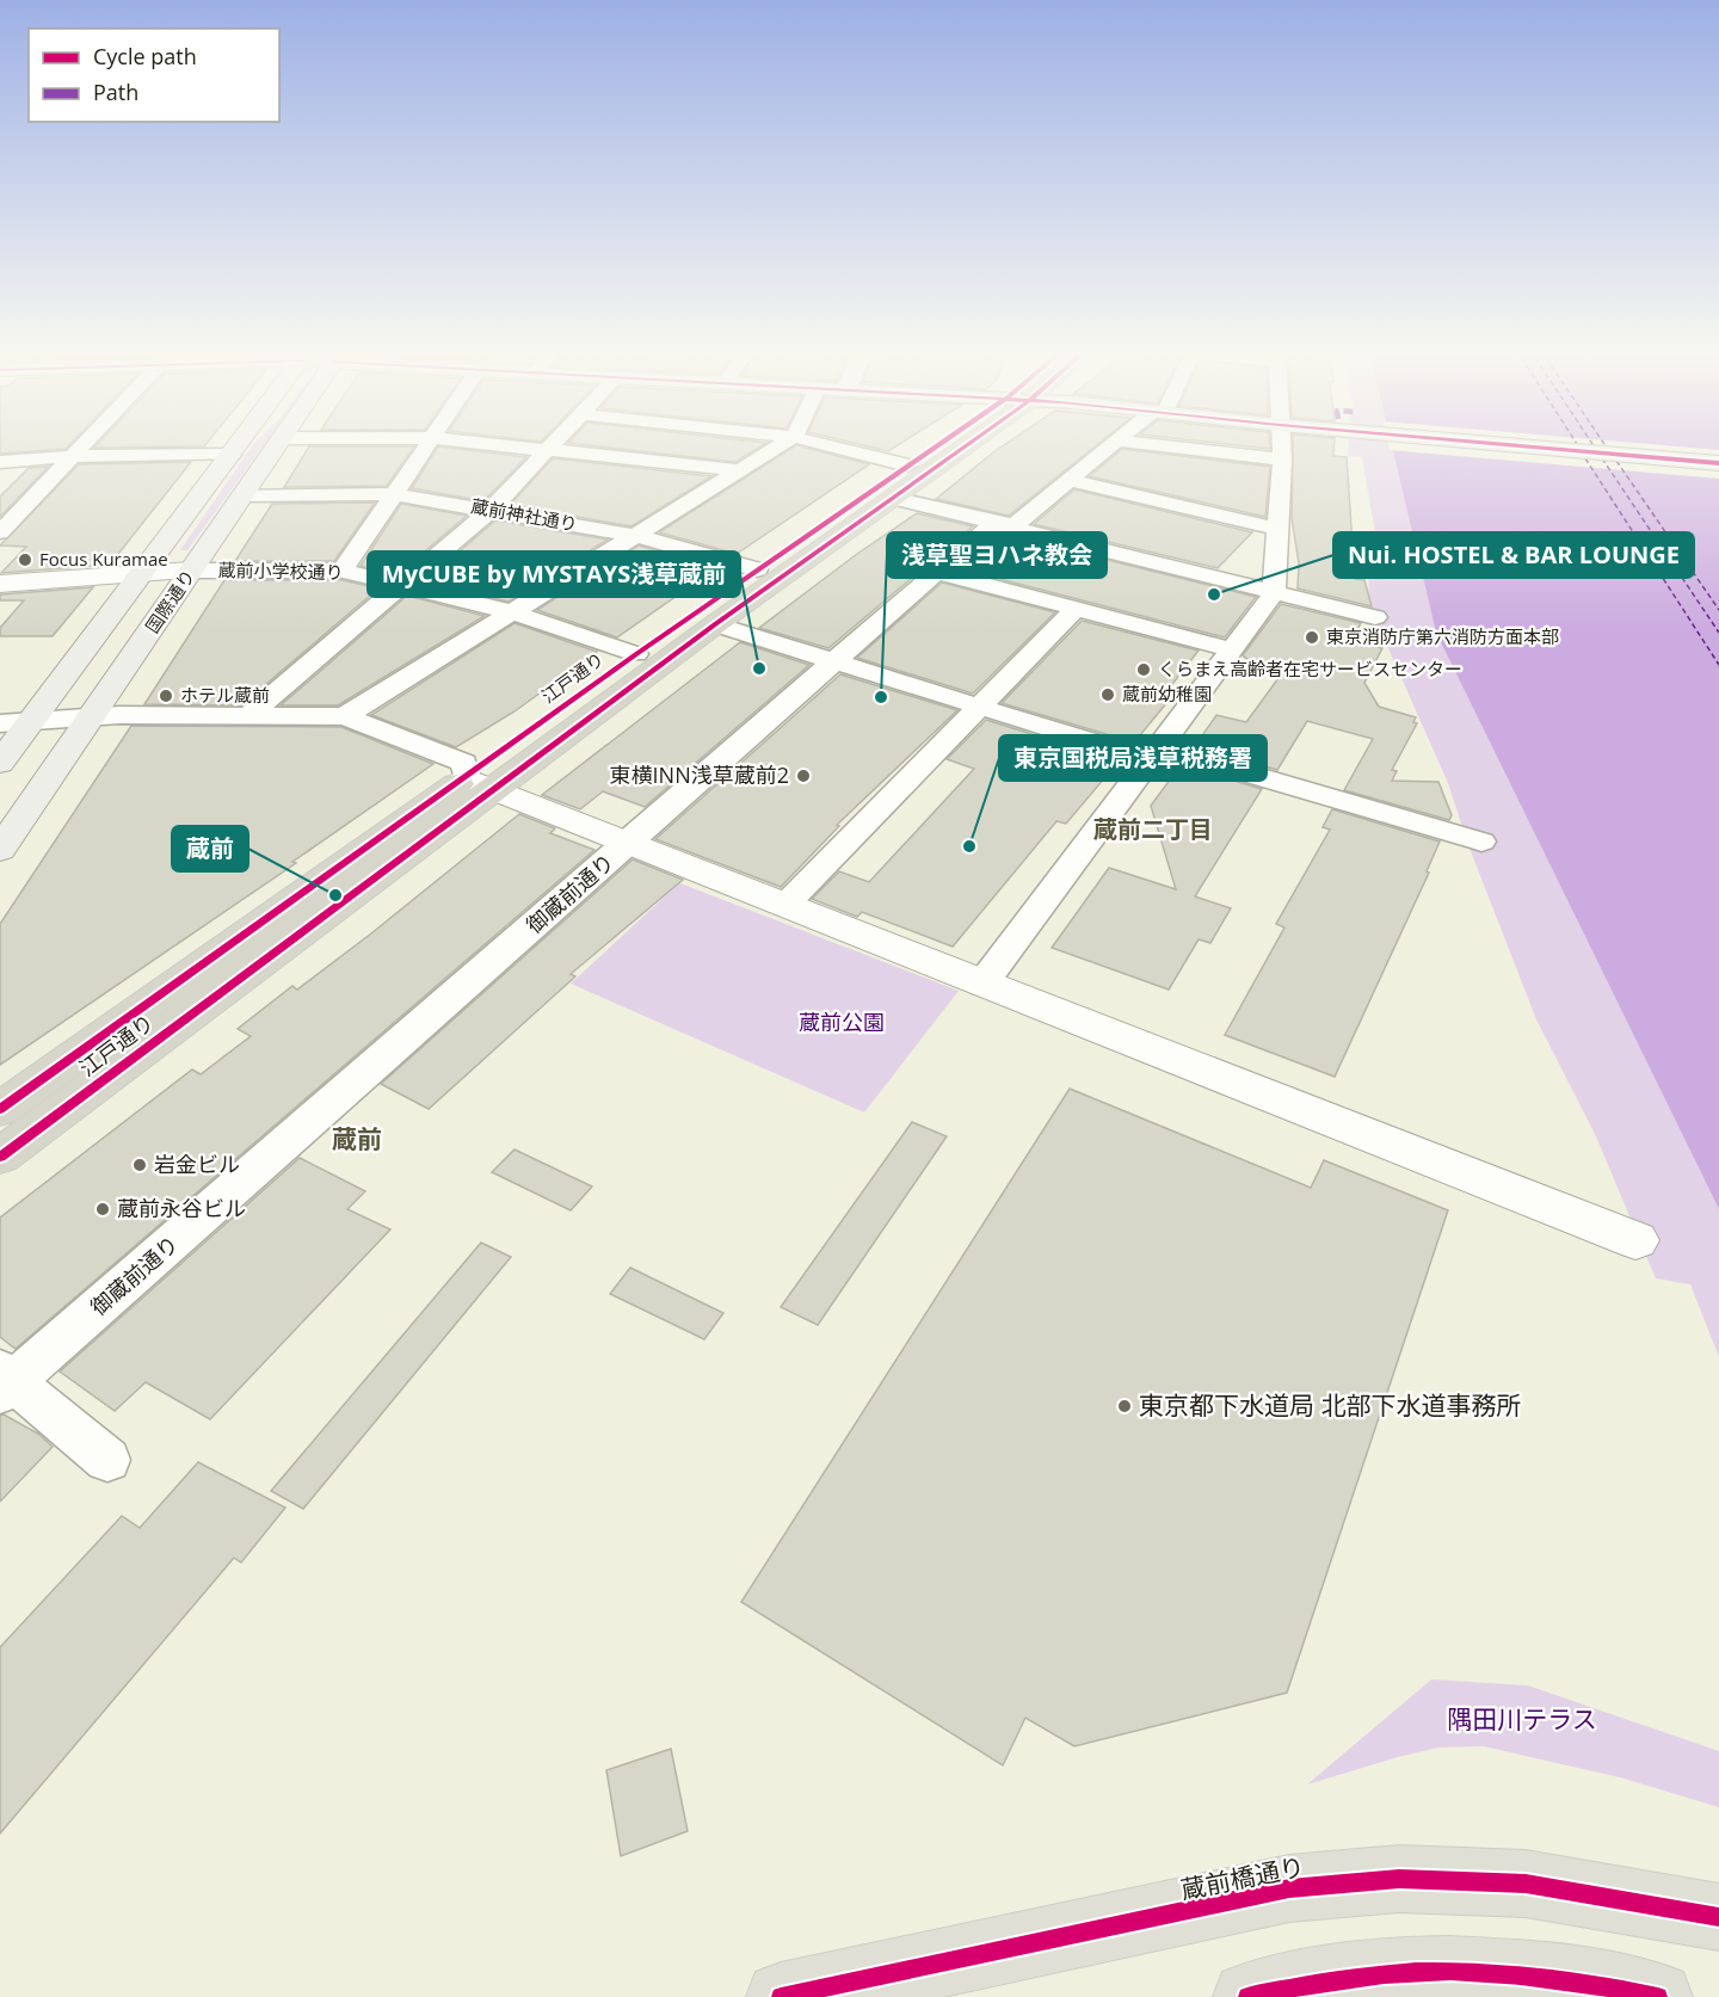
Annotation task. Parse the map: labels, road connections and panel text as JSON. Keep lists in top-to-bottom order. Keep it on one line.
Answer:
{"streets":{"highway":["江戸通り"],"main road":["国際通り","蔵前橋通り"],"street":["蔵前神社通り","蔵前小学校通り","御蔵前通り"]},"crossings":[["蔵前神社通り","国際通り"],["蔵前神社通り","江戸通り"],["蔵前小学校通り","国際通り"],["蔵前小学校通り","江戸通り"]],"districts":["蔵前二丁目","蔵前"],"parks":["蔵前公園","隅田川テラス"],"places":["Focus Kuramae","Nui. HOSTEL & BAR LOUNGE","東京消防庁第六消防方面本部","MyCUBE by MYSTAYS浅草蔵前","くらまえ高齢者在宅サービスセンター","蔵前幼稚園","ホテル蔵前","浅草聖ヨハネ教会","東横INN浅草蔵前2","東京国税局浅草税務署","蔵前","岩金ビル","蔵前永谷ビル","東京都下水道局 北部下水道事務所"],"legend":["Cycle path","Path"]}
